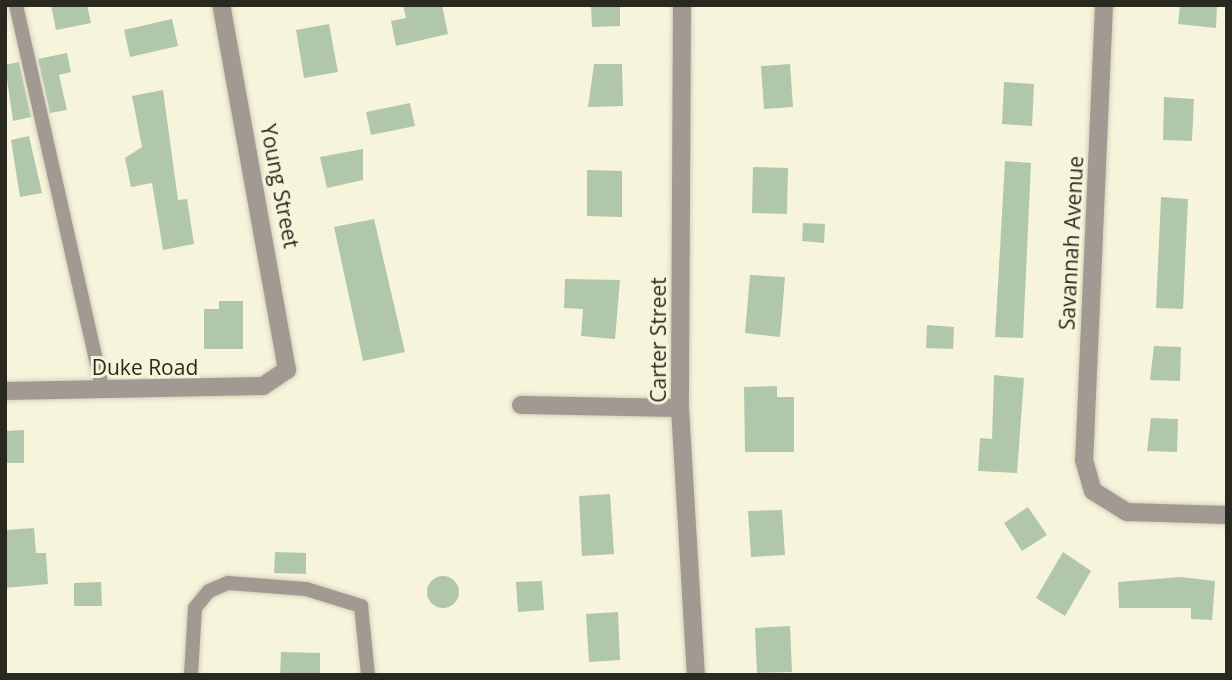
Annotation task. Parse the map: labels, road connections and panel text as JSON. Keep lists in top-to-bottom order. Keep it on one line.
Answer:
{"streets":{"street":["Young Street","Savannah Avenue","Carter Street","Duke Road"]},"crossings":[["Young Street","Duke Road"]]}
